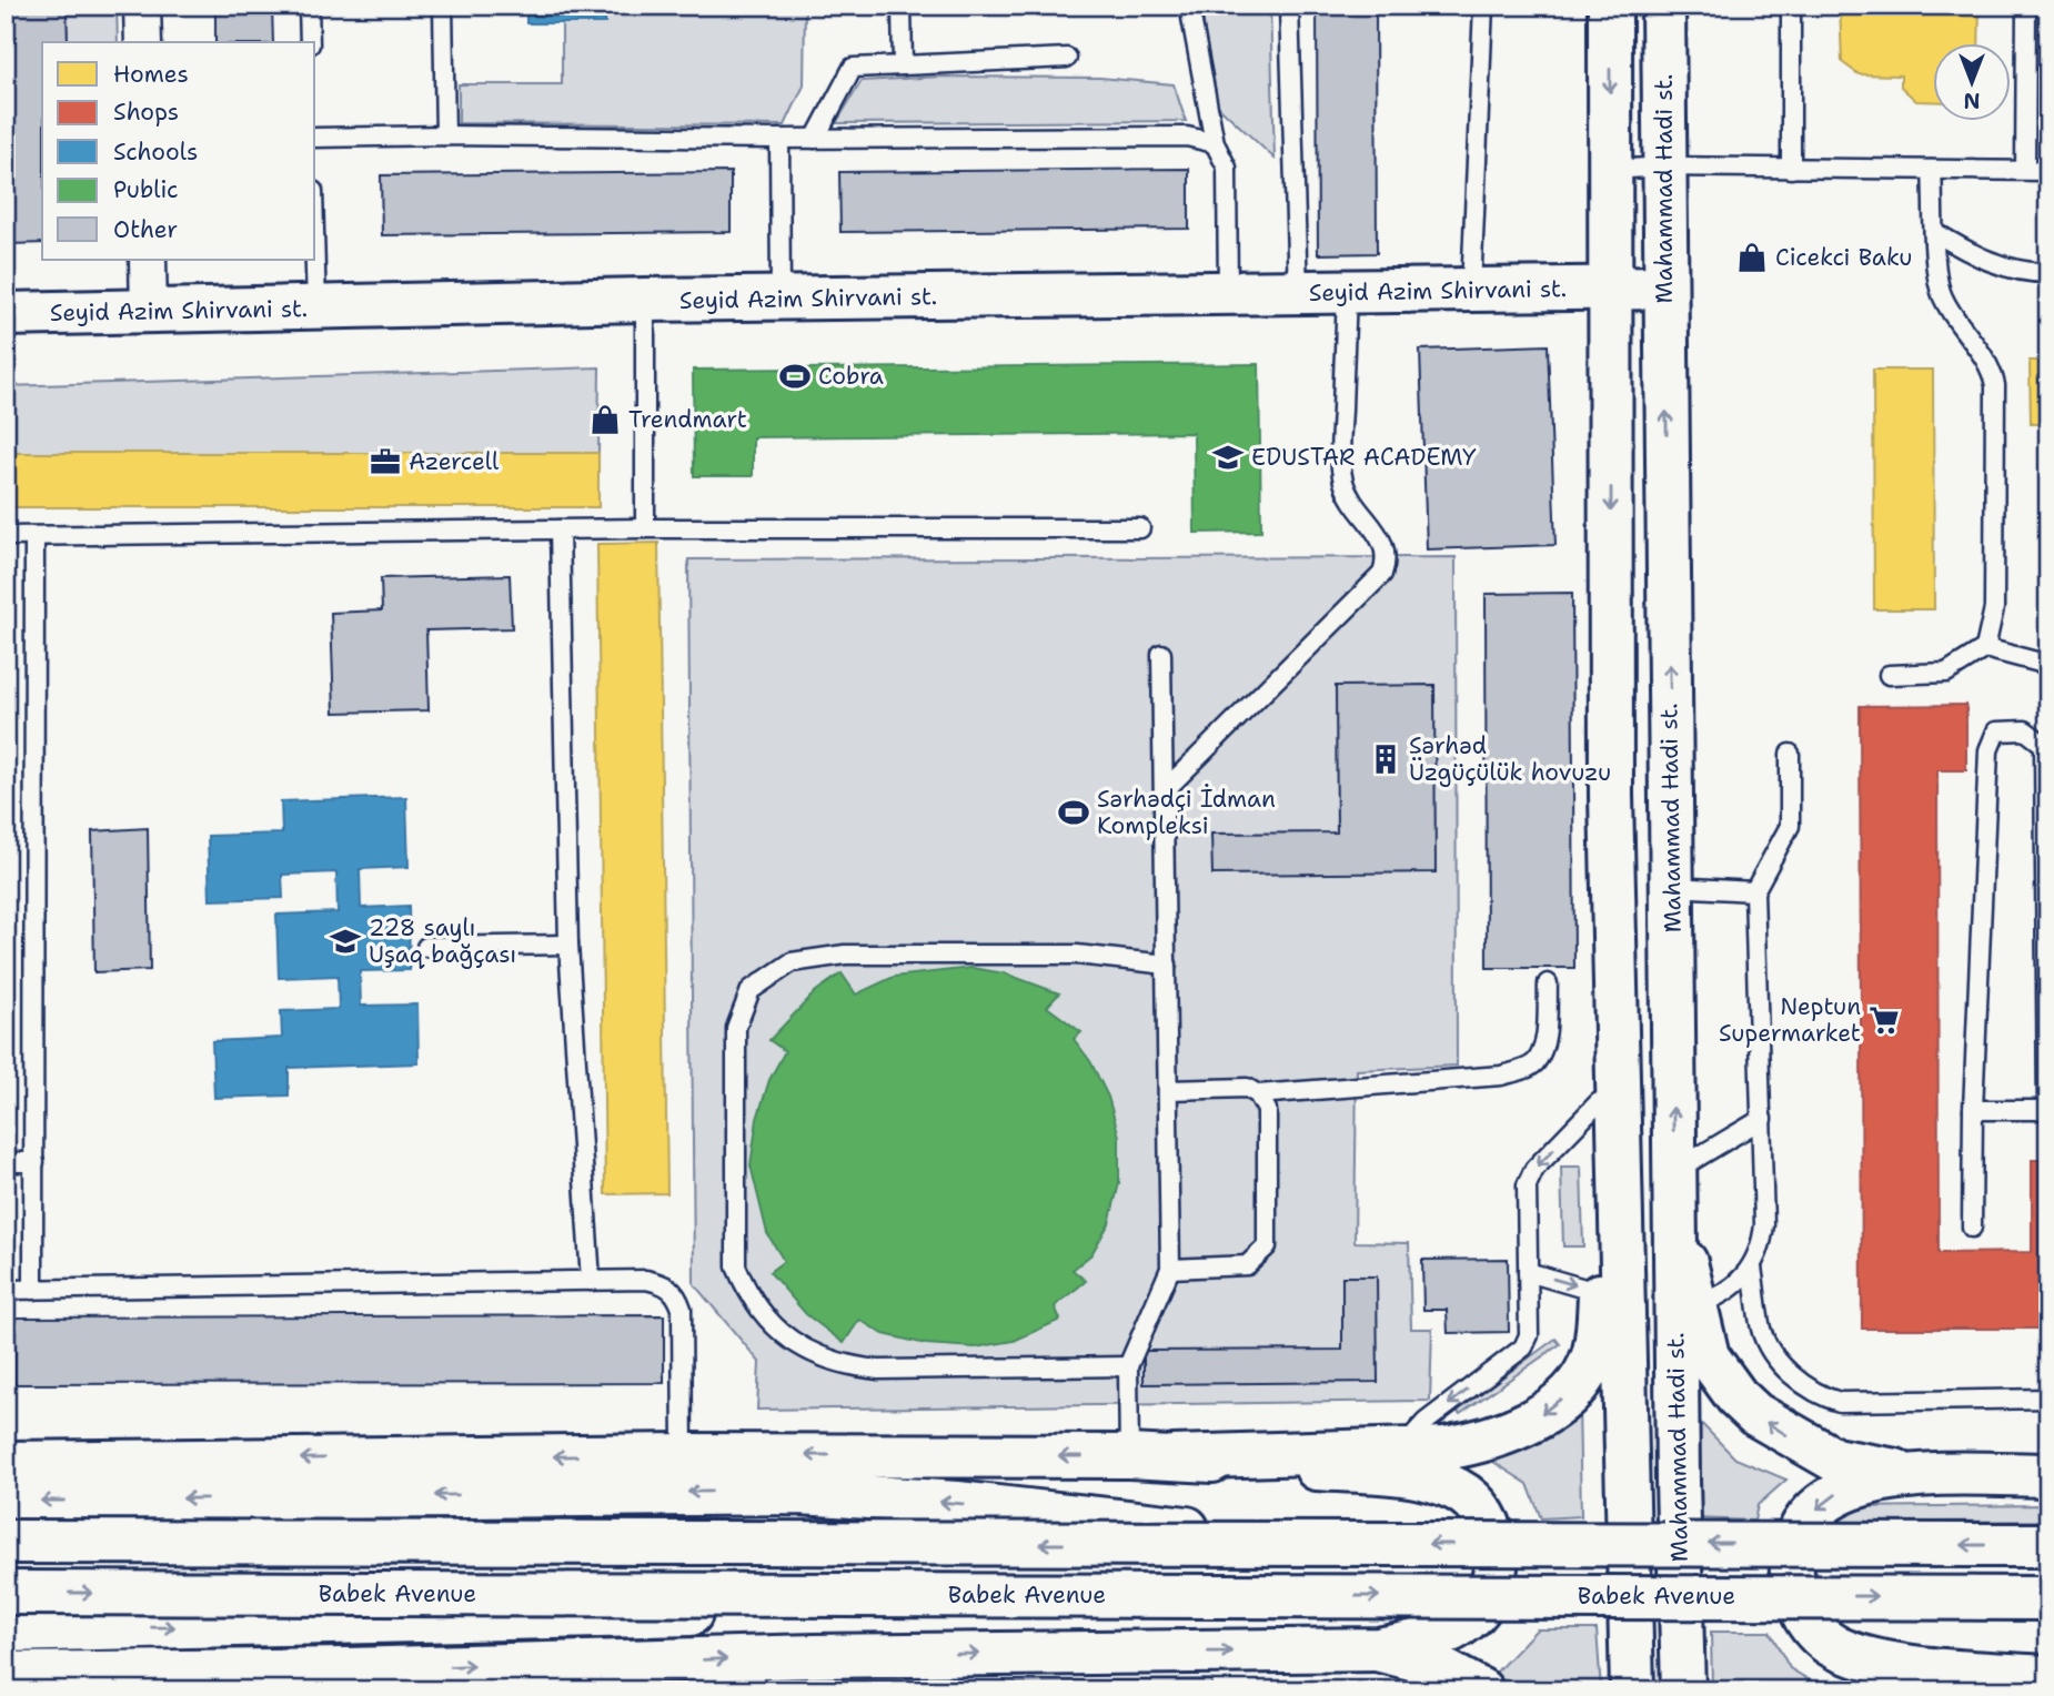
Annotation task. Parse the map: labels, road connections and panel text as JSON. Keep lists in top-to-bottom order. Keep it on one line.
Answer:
{"streets":{"main road":["Mahammad Hadi st.","Seyid Azim Shirvani st.","Babek Avenue"]},"crossings":[["Mahammad Hadi st.","Seyid Azim Shirvani st."]],"places":{"shop":["Cicekci Baku","Trendmart"],"sports":["Cobra","Sərhədçi İdman Kompleksi"],"school or university":["EDUSTAR ACADEMY","228 saylı Uşaq bağçası"],"office":["Azercell"],"building":["Sərhəd Üzgüçülük hovuzu"],"supermarket":["Neptun Supermarket"]},"legend":["Homes","Shops","Schools","Public","Other"],"north":"bottom"}
